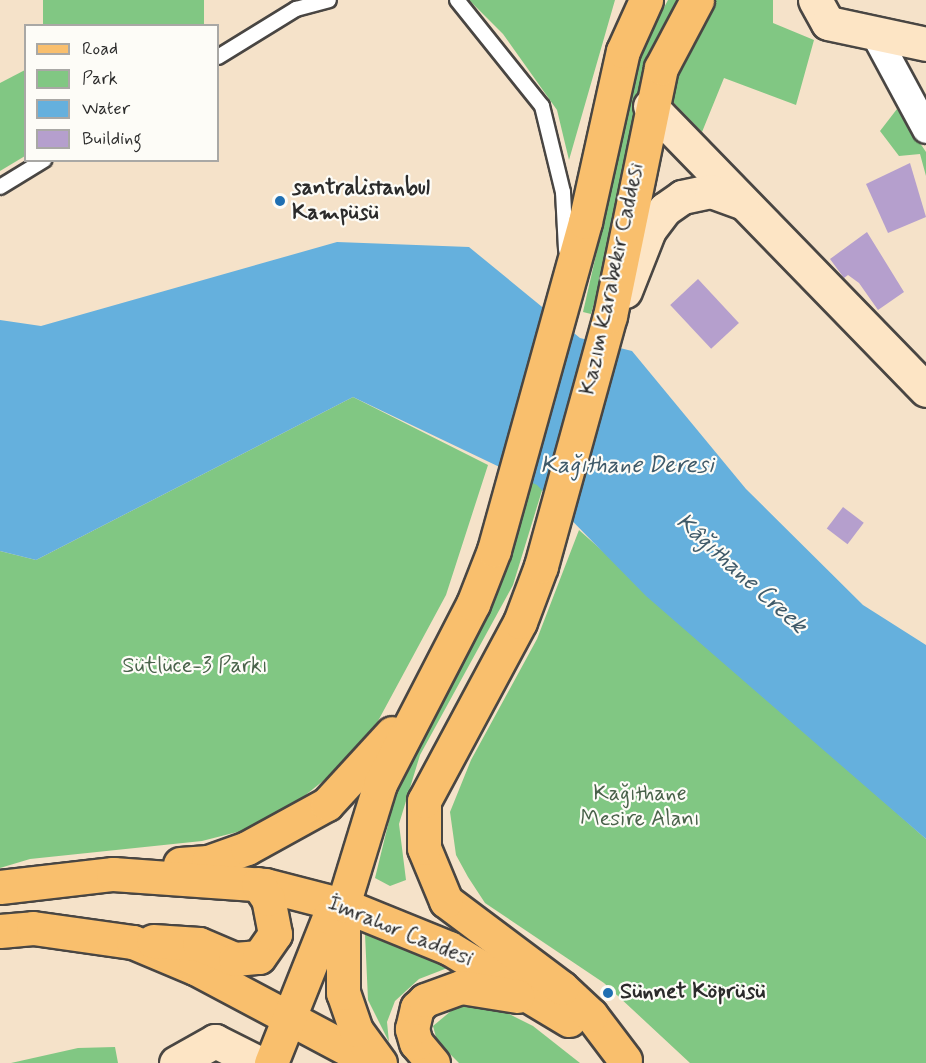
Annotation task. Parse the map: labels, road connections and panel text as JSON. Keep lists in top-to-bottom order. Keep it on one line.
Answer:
{"streets":{"main road":["Kazım Karabekir Caddesi","İmrahor Caddesi"]},"crossings":[["Kazım Karabekir Caddesi","İmrahor Caddesi"]],"water":["Kağıthane Deresi","Kâğıthane Creek"],"parks":["Sütlüce-3 Parkı","Kağıthane Mesire Alanı"],"places":["santralistanbul Kampüsü","Sünnet Köprüsü"],"legend":["Road","Park","Water","Building"]}
